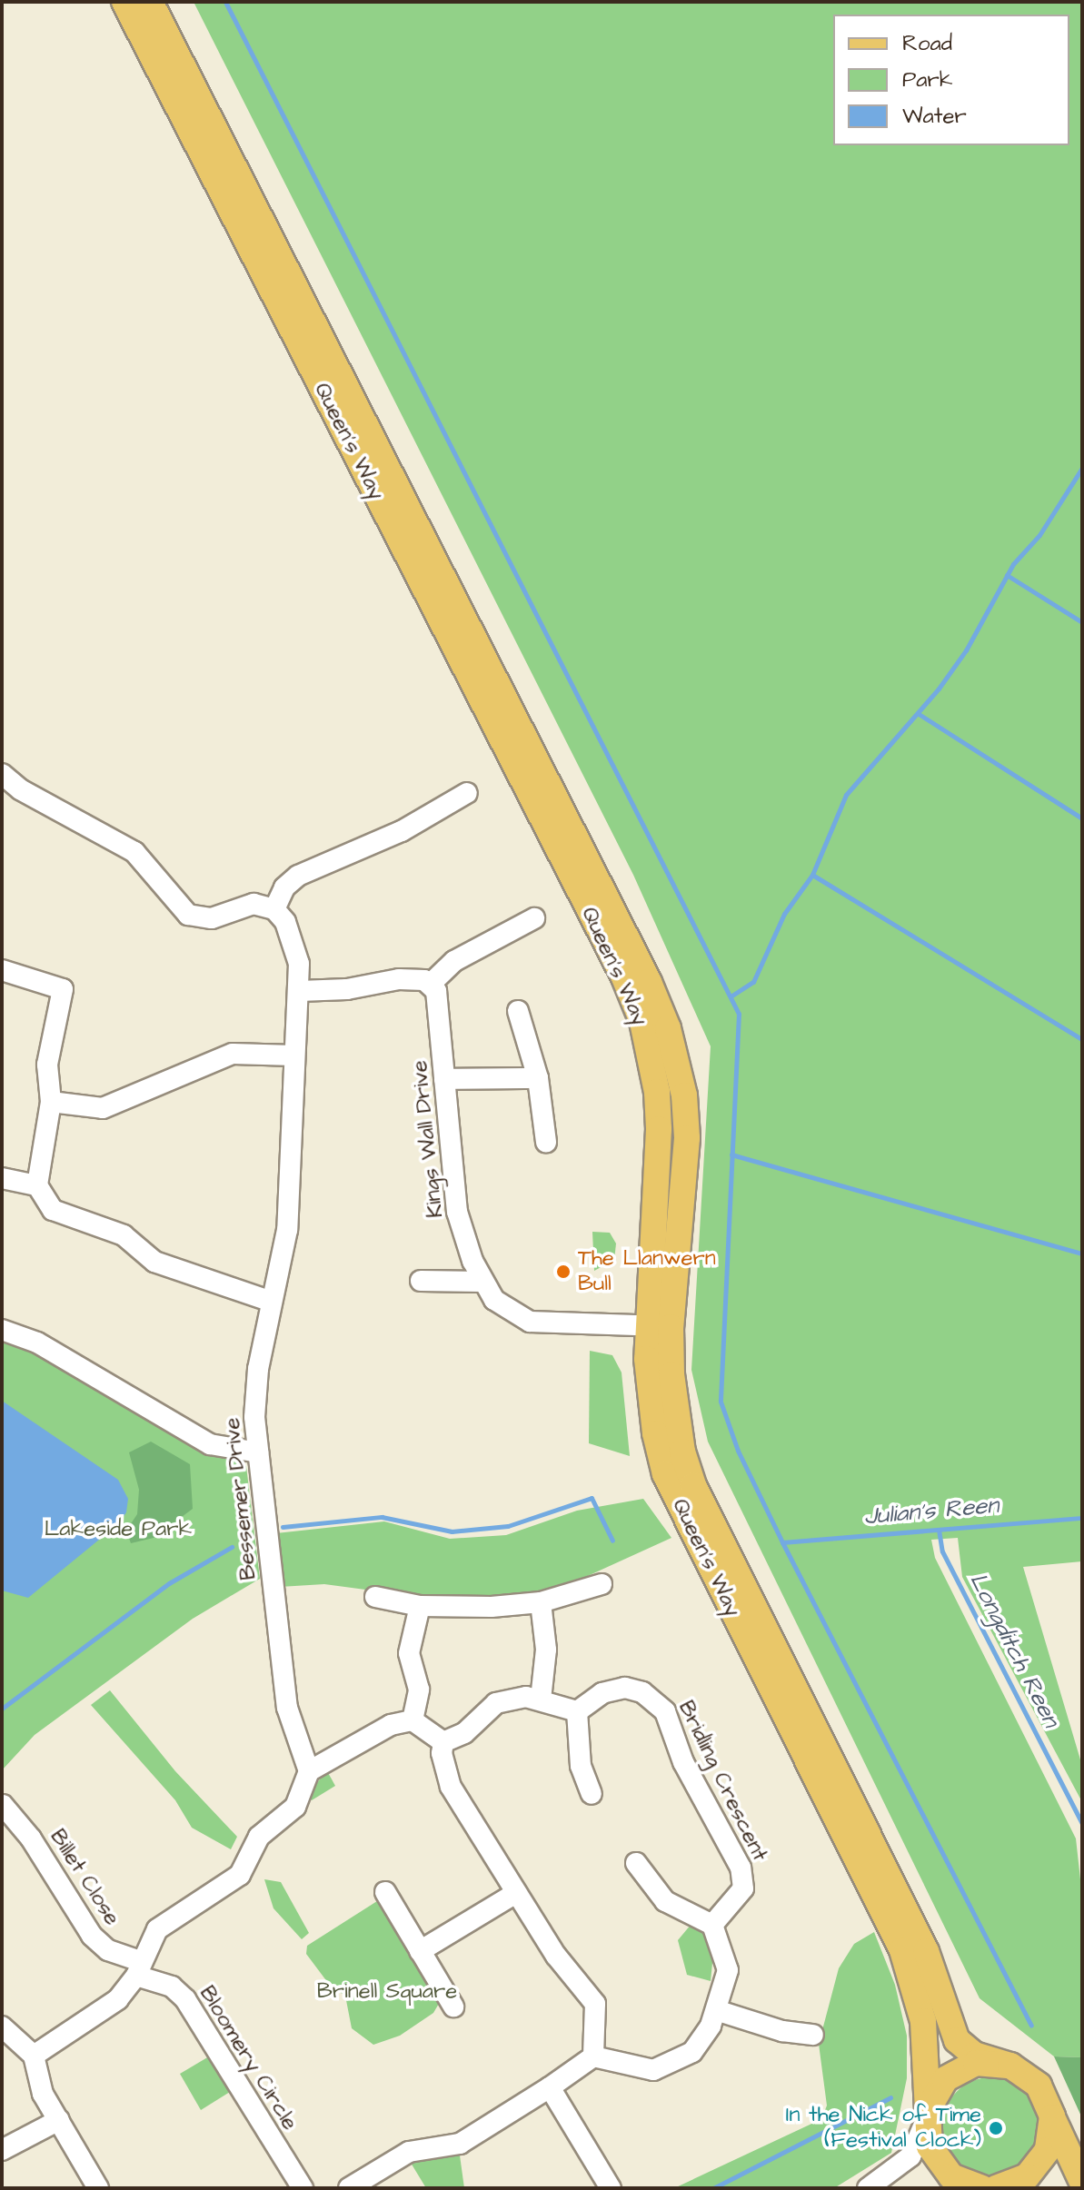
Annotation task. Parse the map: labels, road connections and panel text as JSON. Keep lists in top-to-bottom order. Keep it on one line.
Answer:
{"streets":{"main road":["Queen's Way"],"street":["Kings Wall Drive","Bessemer Drive","Bridling Crescent","Billet Close","Bloomery Circle"]},"crossings":[["Queen's Way","Kings Wall Drive"],["Billet Close","Bloomery Circle"]],"water":["Julian's Reen","Longditch Reen"],"parks":["Lakeside Park","Brinell Square"],"places":["The Llanwern Bull","In the Nick of Time (Festival Clock)"],"legend":["Road","Park","Water"]}
